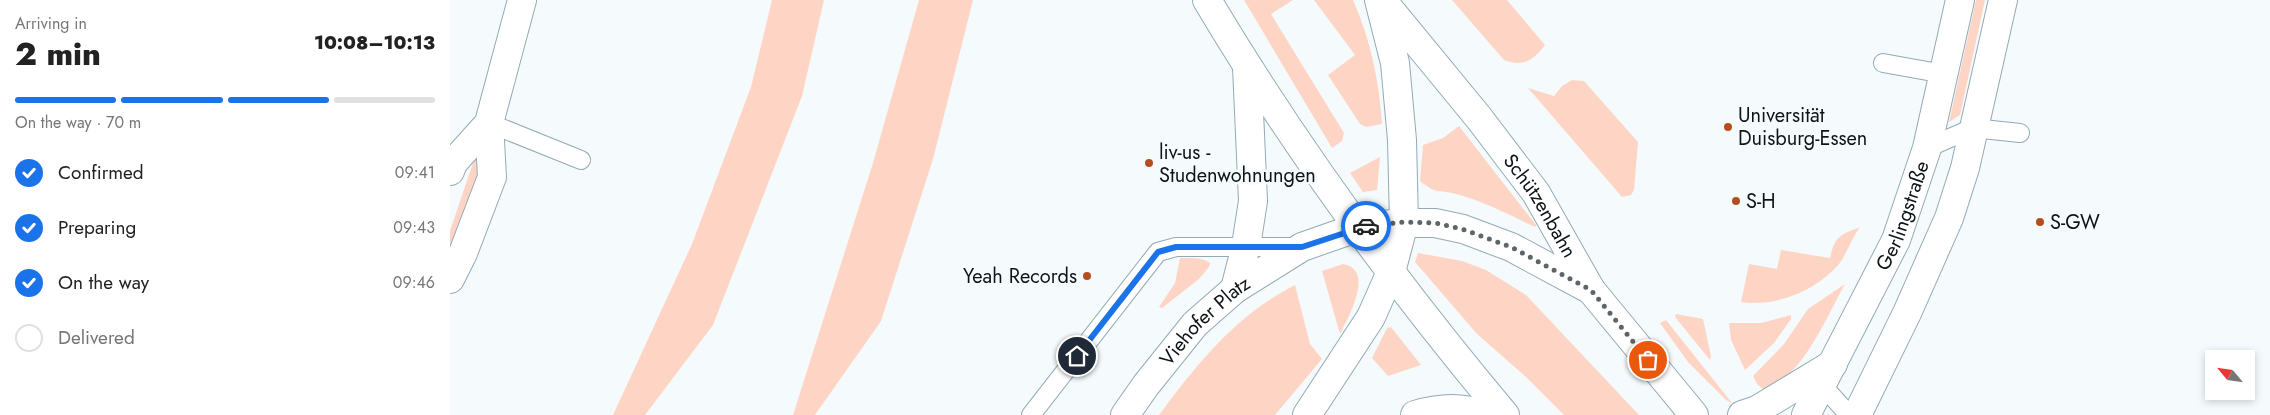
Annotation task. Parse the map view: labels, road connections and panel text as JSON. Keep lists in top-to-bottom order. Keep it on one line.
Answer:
{"streets":{"main road":["Schützenbahn","Gerlingstraße","Viehofer Platz"]},"crossings":[["Schützenbahn","Viehofer Platz"]],"places":["Universität Duisburg-Essen","liv-us - Studenwohnungen","S-H","S-GW","Yeah Records"],"north":"top left","page":{"heading":["2 min","Arriving in","10:08–10:13"],"bar":"On the way · 70 m","list":[["Confirmed","09:41"],["Preparing","09:43"],["On the way","09:46"],"Delivered"]}}
